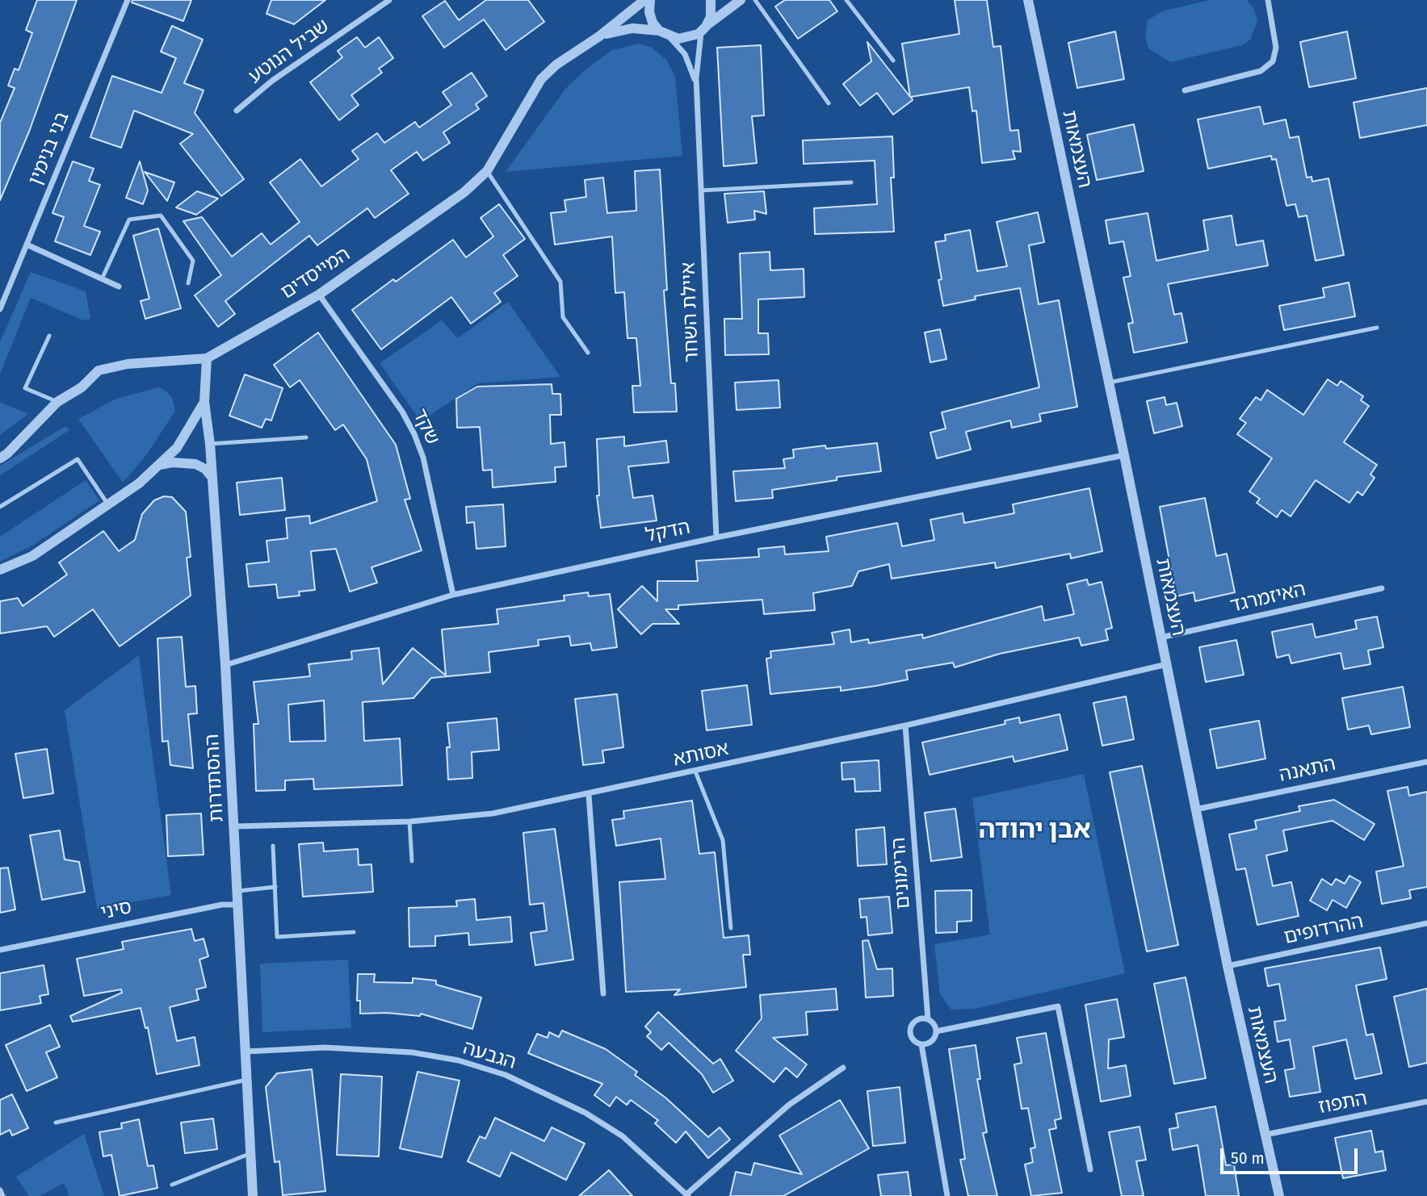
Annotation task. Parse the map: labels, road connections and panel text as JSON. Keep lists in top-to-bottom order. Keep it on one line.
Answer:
{"streets":{"street":["שביל הנוטע","בני בנימין","העצמאות","המייסדים","איילת השחר","שקד","הדקל","האיזמרגד","אסותא","התאנה","ההסתדרות","הרימונים","סיני","ההרדופים","הגבעה","התפוז"]},"crossings":[["העצמאות","הדקל"],["העצמאות","האיזמרגד"],["העצמאות","אסותא"],["העצמאות","התאנה"],["העצמאות","ההרדופים"],["העצמאות","התפוז"],["המייסדים","איילת השחר"],["המייסדים","שקד"],["המייסדים","ההסתדרות"],["איילת השחר","הדקל"],["שקד","הדקל"],["הדקל","ההסתדרות"],["אסותא","ההסתדרות"],["אסותא","הרימונים"],["ההסתדרות","סיני"],["ההסתדרות","הגבעה"]],"districts":["אבן יהודה"],"scale_bar":"50 m"}
